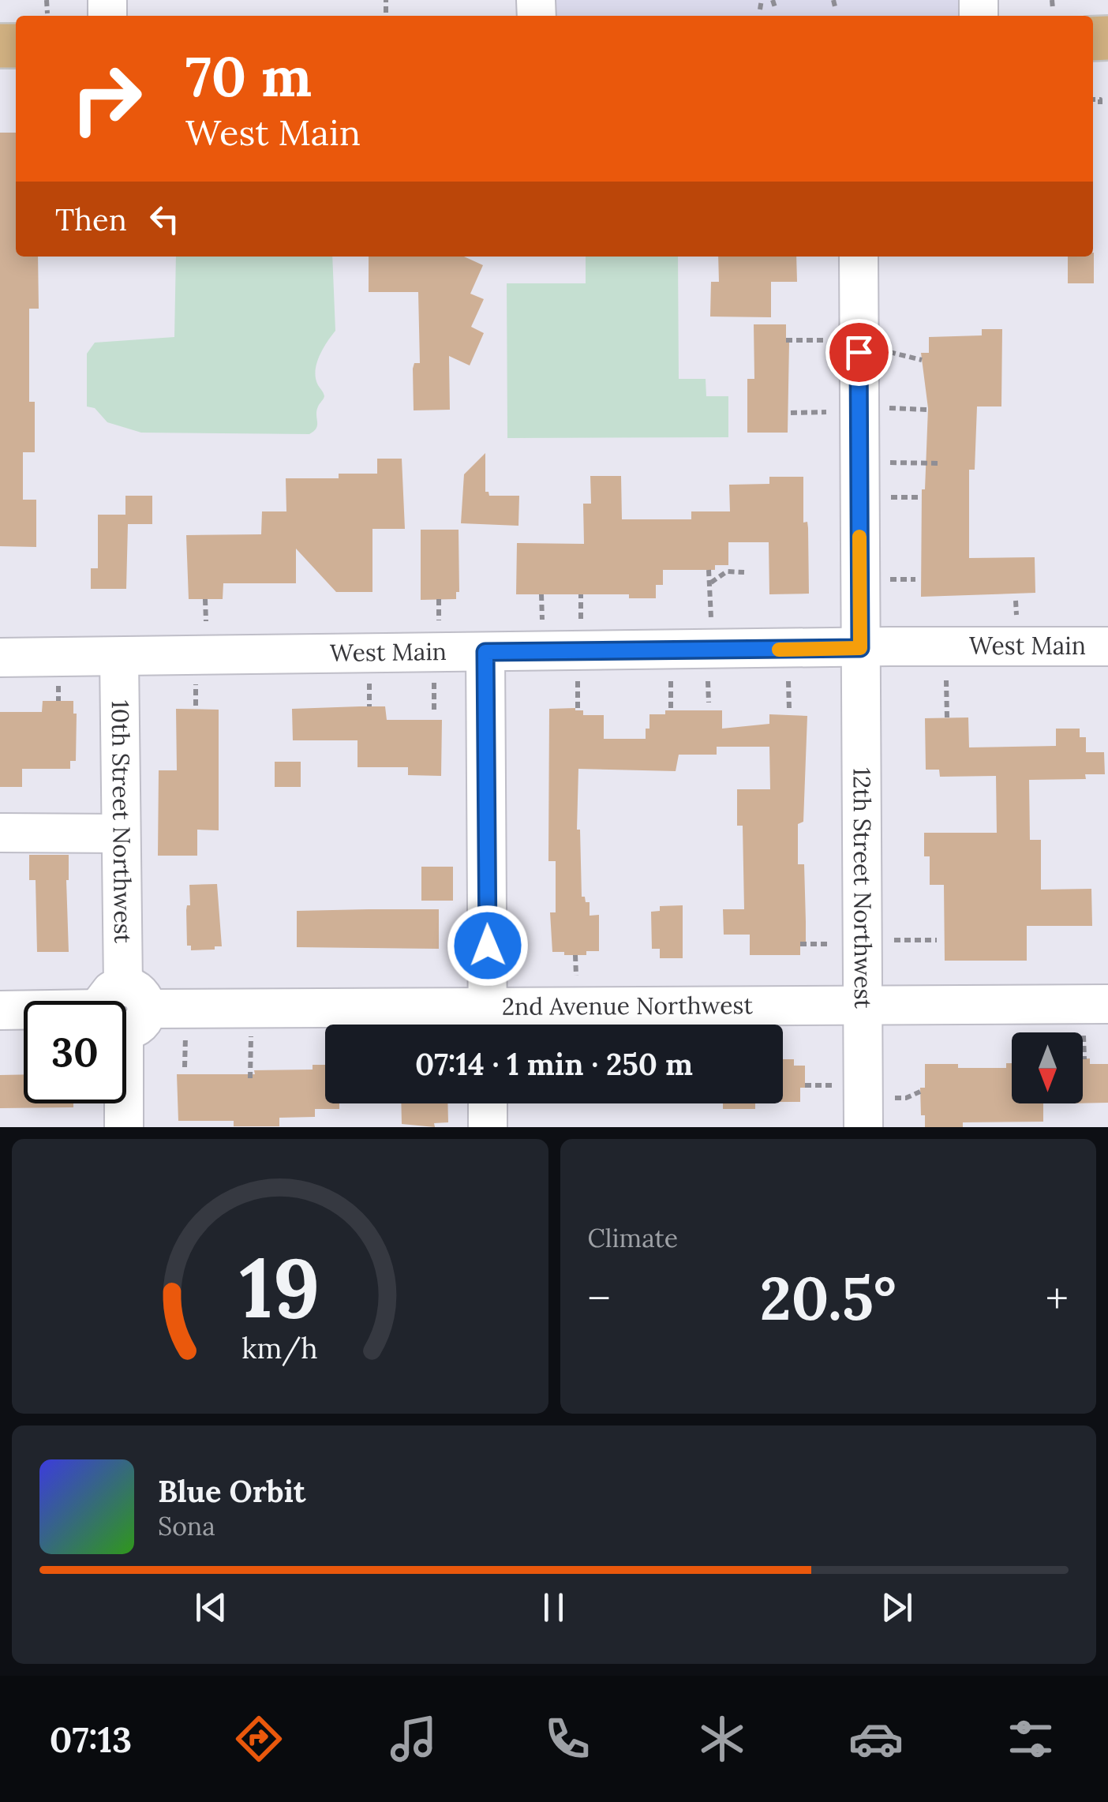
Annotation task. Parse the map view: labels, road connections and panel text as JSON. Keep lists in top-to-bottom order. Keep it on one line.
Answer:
{"streets":{"street":["West Main","10th Street Northwest","12th Street Northwest","2nd Avenue Northwest"]},"crossings":[["West Main","10th Street Northwest"],["West Main","12th Street Northwest"],["12th Street Northwest","2nd Avenue Northwest"]],"north":"bottom","page":{"turn":["70 m","West Main"],"then":"Then","limit":"30","trip":"07:14 · 1 min · 250 m","tile":"Climate","heat":["−","20.5°","+"],"song":["Blue Orbit","Sona"],"tabs":"07:13","gauge":["19","km/h"]}}
